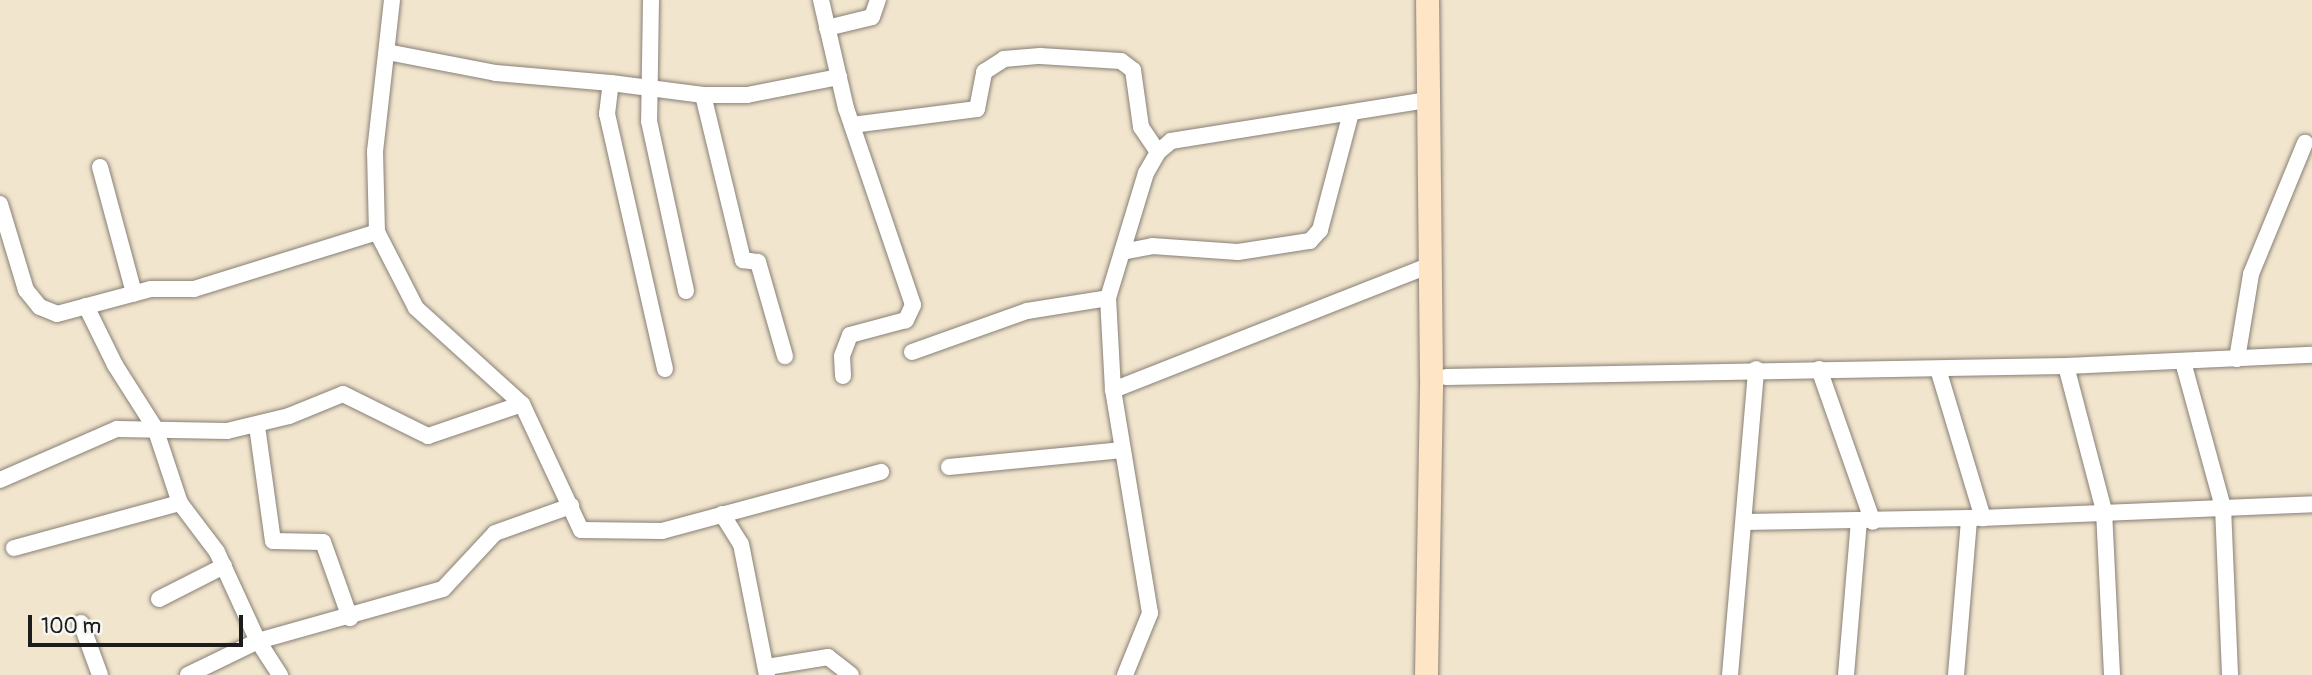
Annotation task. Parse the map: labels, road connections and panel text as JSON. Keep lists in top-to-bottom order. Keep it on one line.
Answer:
{"scale_bar":"100 m"}
